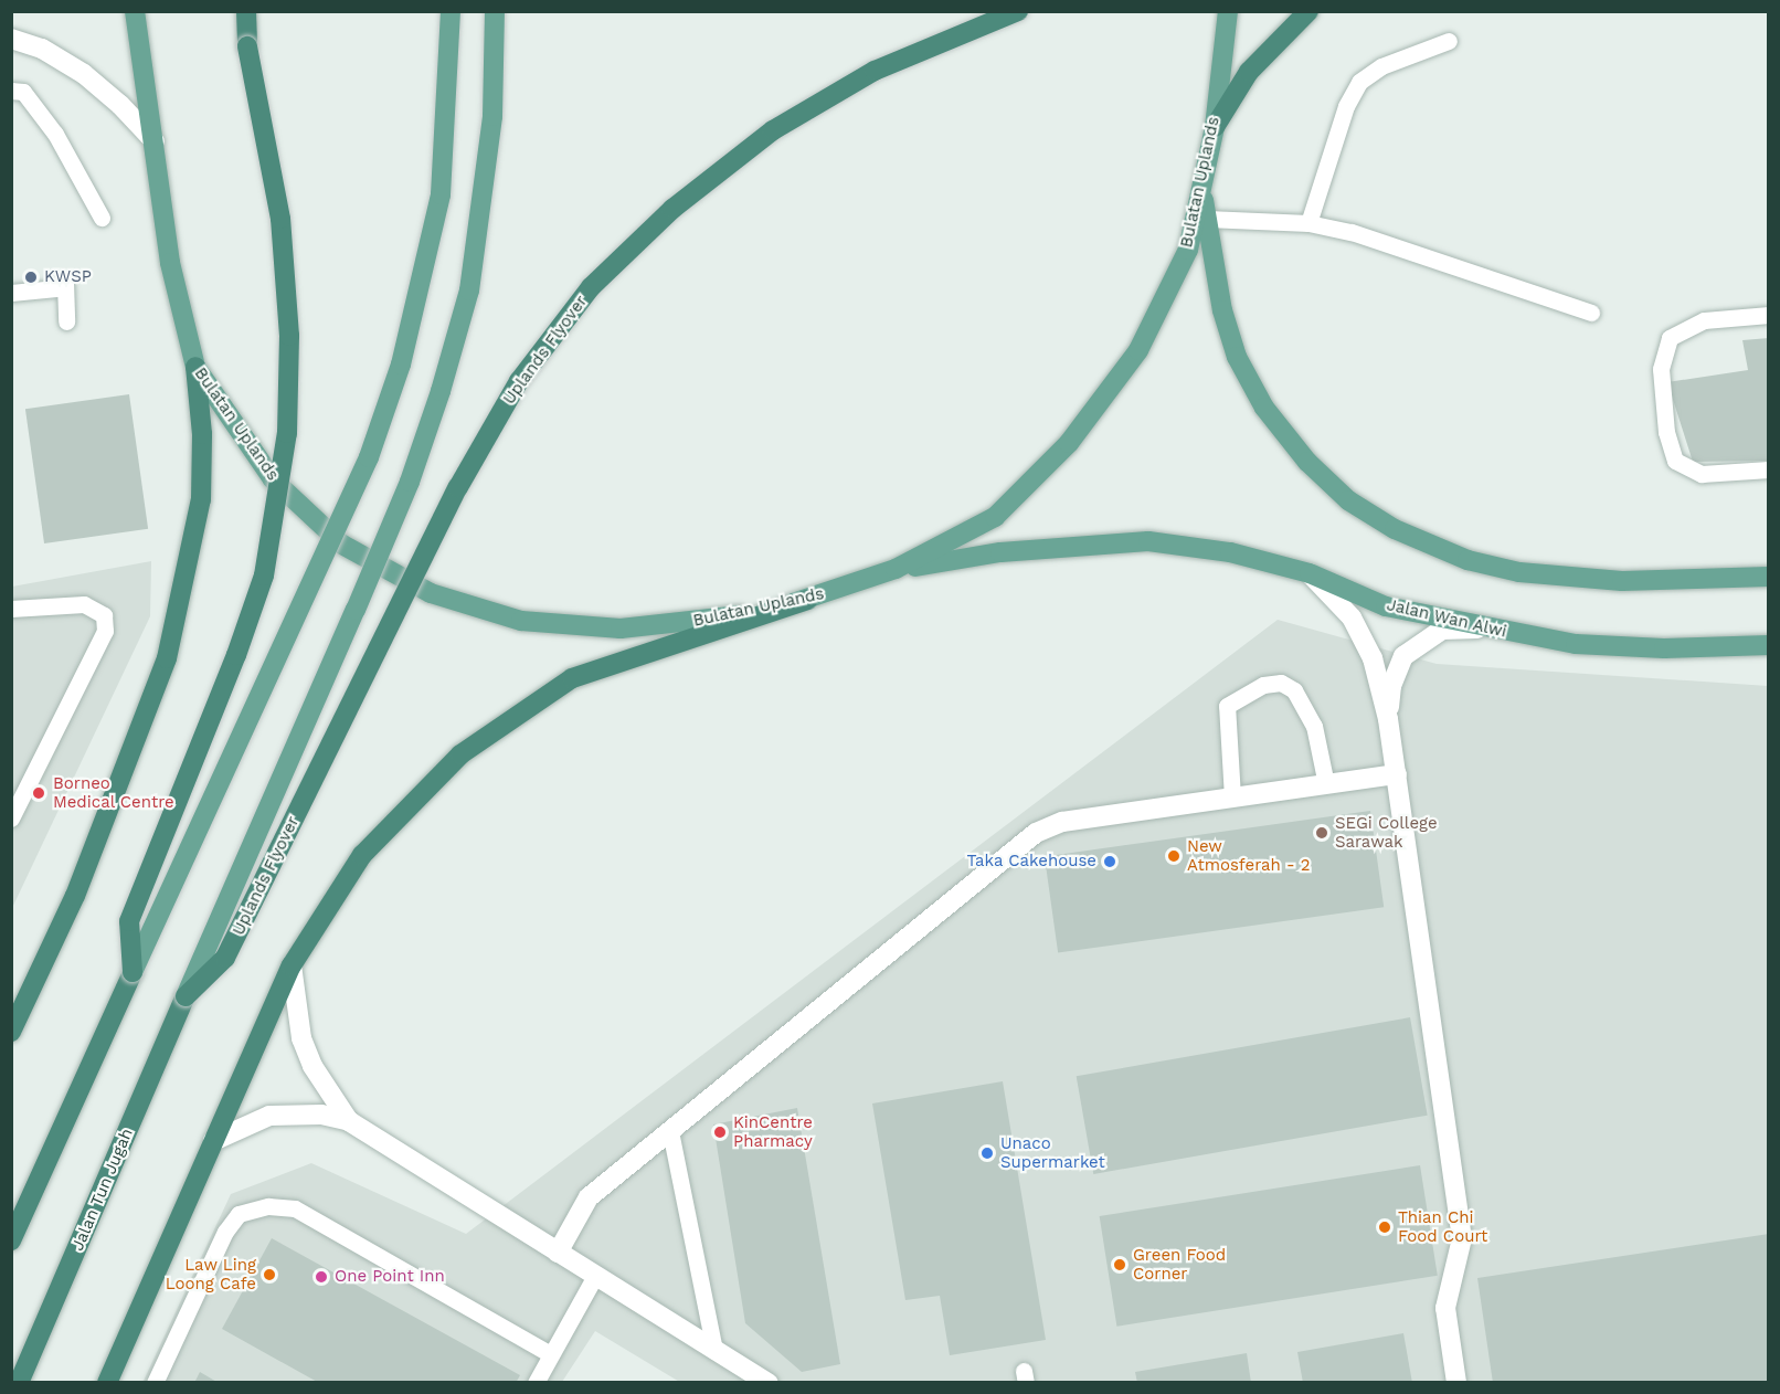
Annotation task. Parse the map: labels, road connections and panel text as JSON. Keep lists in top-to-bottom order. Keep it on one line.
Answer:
{"streets":{"highway":["Uplands Flyover","Jalan Tun Jugah"],"main road":["Bulatan Uplands","Jalan Wan Alwi"]},"crossings":[["Bulatan Uplands","Uplands Flyover"],["Bulatan Uplands","Jalan Wan Alwi"],["Uplands Flyover","Jalan Tun Jugah"]],"places":["KWSP","Borneo Medical Centre","SEGi College Sarawak","New Atmosferah - 2","Taka Cakehouse","KinCentre Pharmacy","Unaco Supermarket","Thian Chi Food Court","Green Food Corner","Law Ling Loong Cafe","One Point Inn"]}
